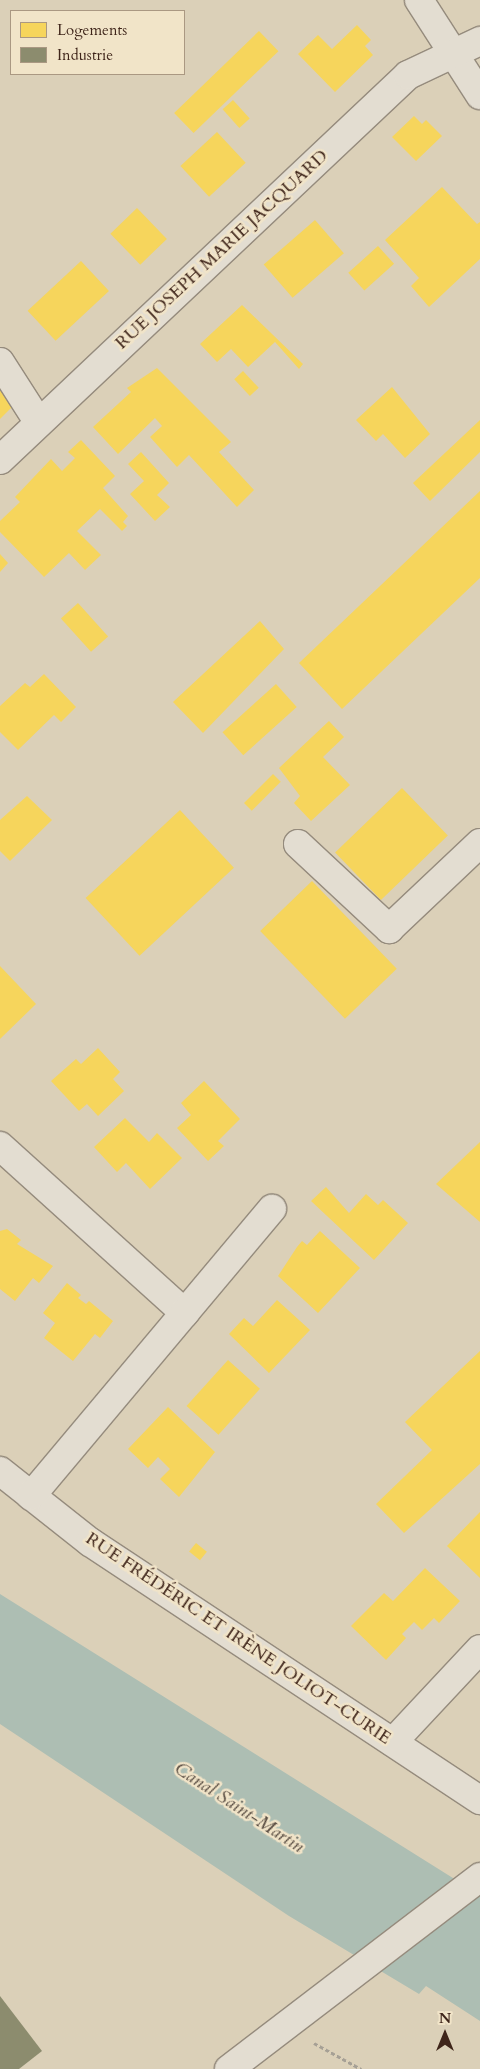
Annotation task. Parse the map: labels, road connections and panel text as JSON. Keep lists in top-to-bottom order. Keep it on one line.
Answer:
{"streets":{"street":["RUE JOSEPH MARIE JACQUARD","RUE FRÉDÉRIC ET IRÈNE JOLIOT-CURIE"]},"water":["Canal Saint-Martin"],"legend":["Logements","Industrie"],"north":"top"}
